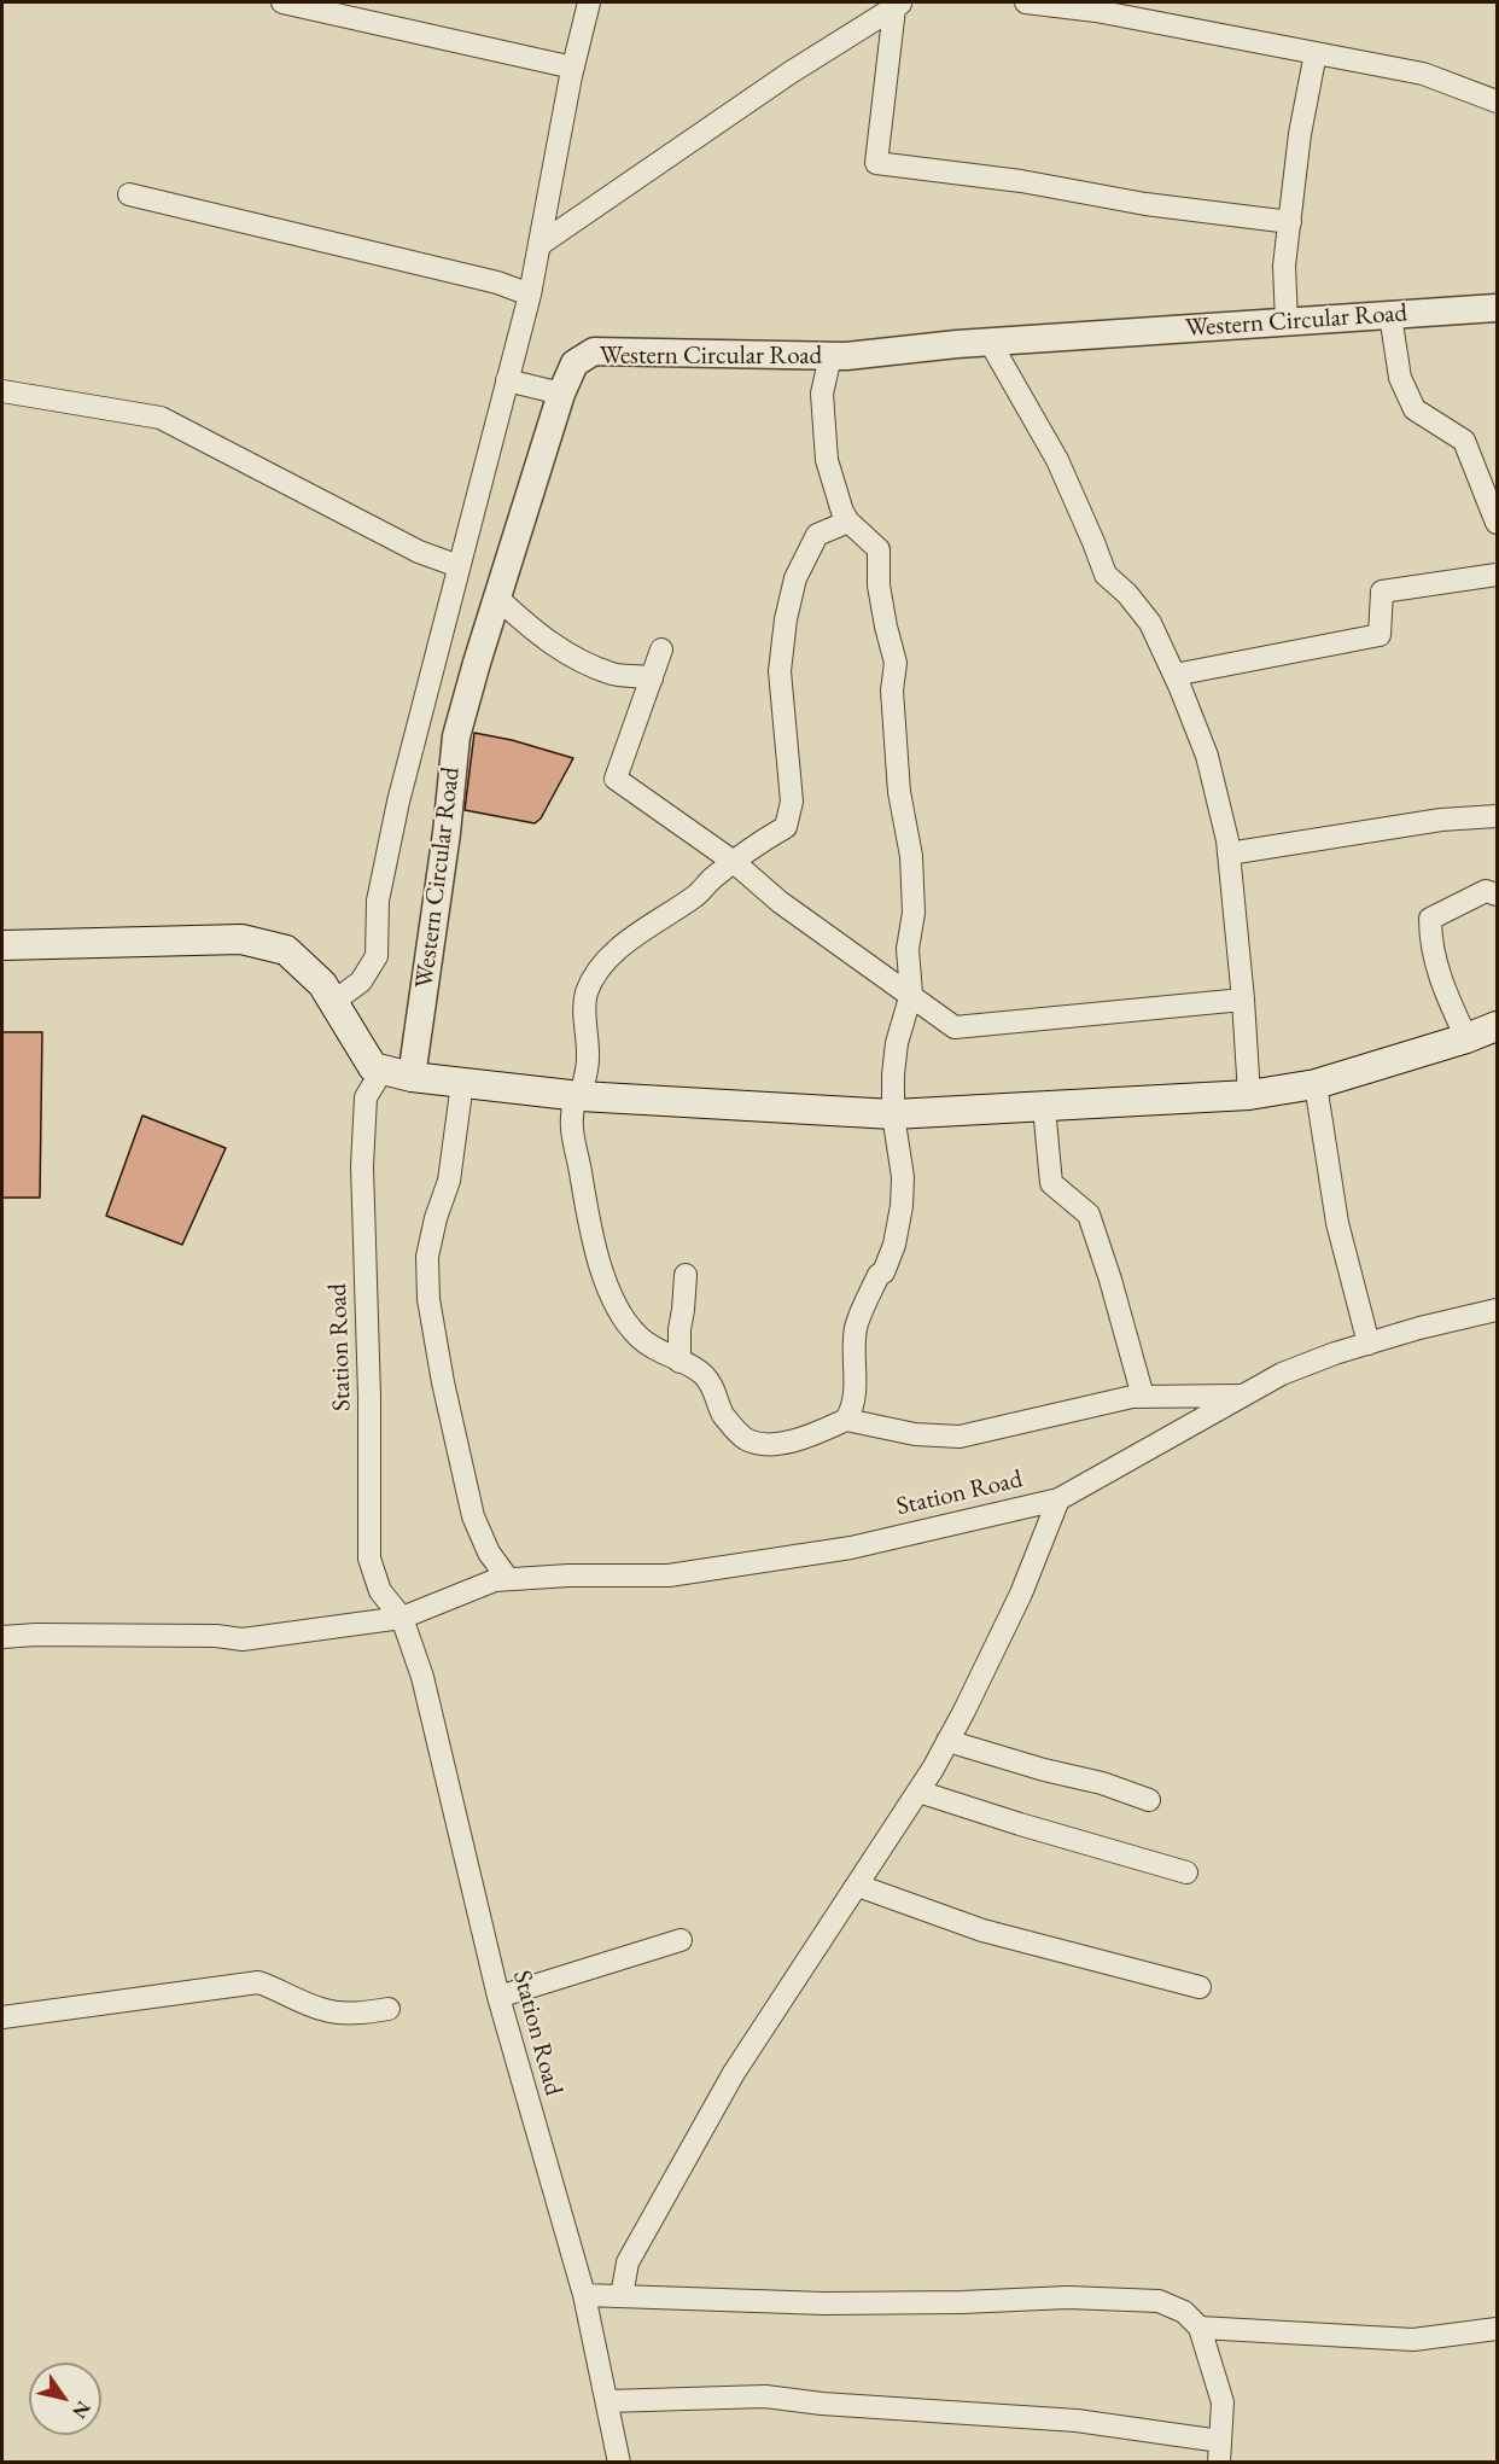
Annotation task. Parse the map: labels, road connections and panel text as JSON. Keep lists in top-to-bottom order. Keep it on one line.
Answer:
{"streets":{"street":["Western Circular Road","Station Road"]},"north":"bottom right"}
